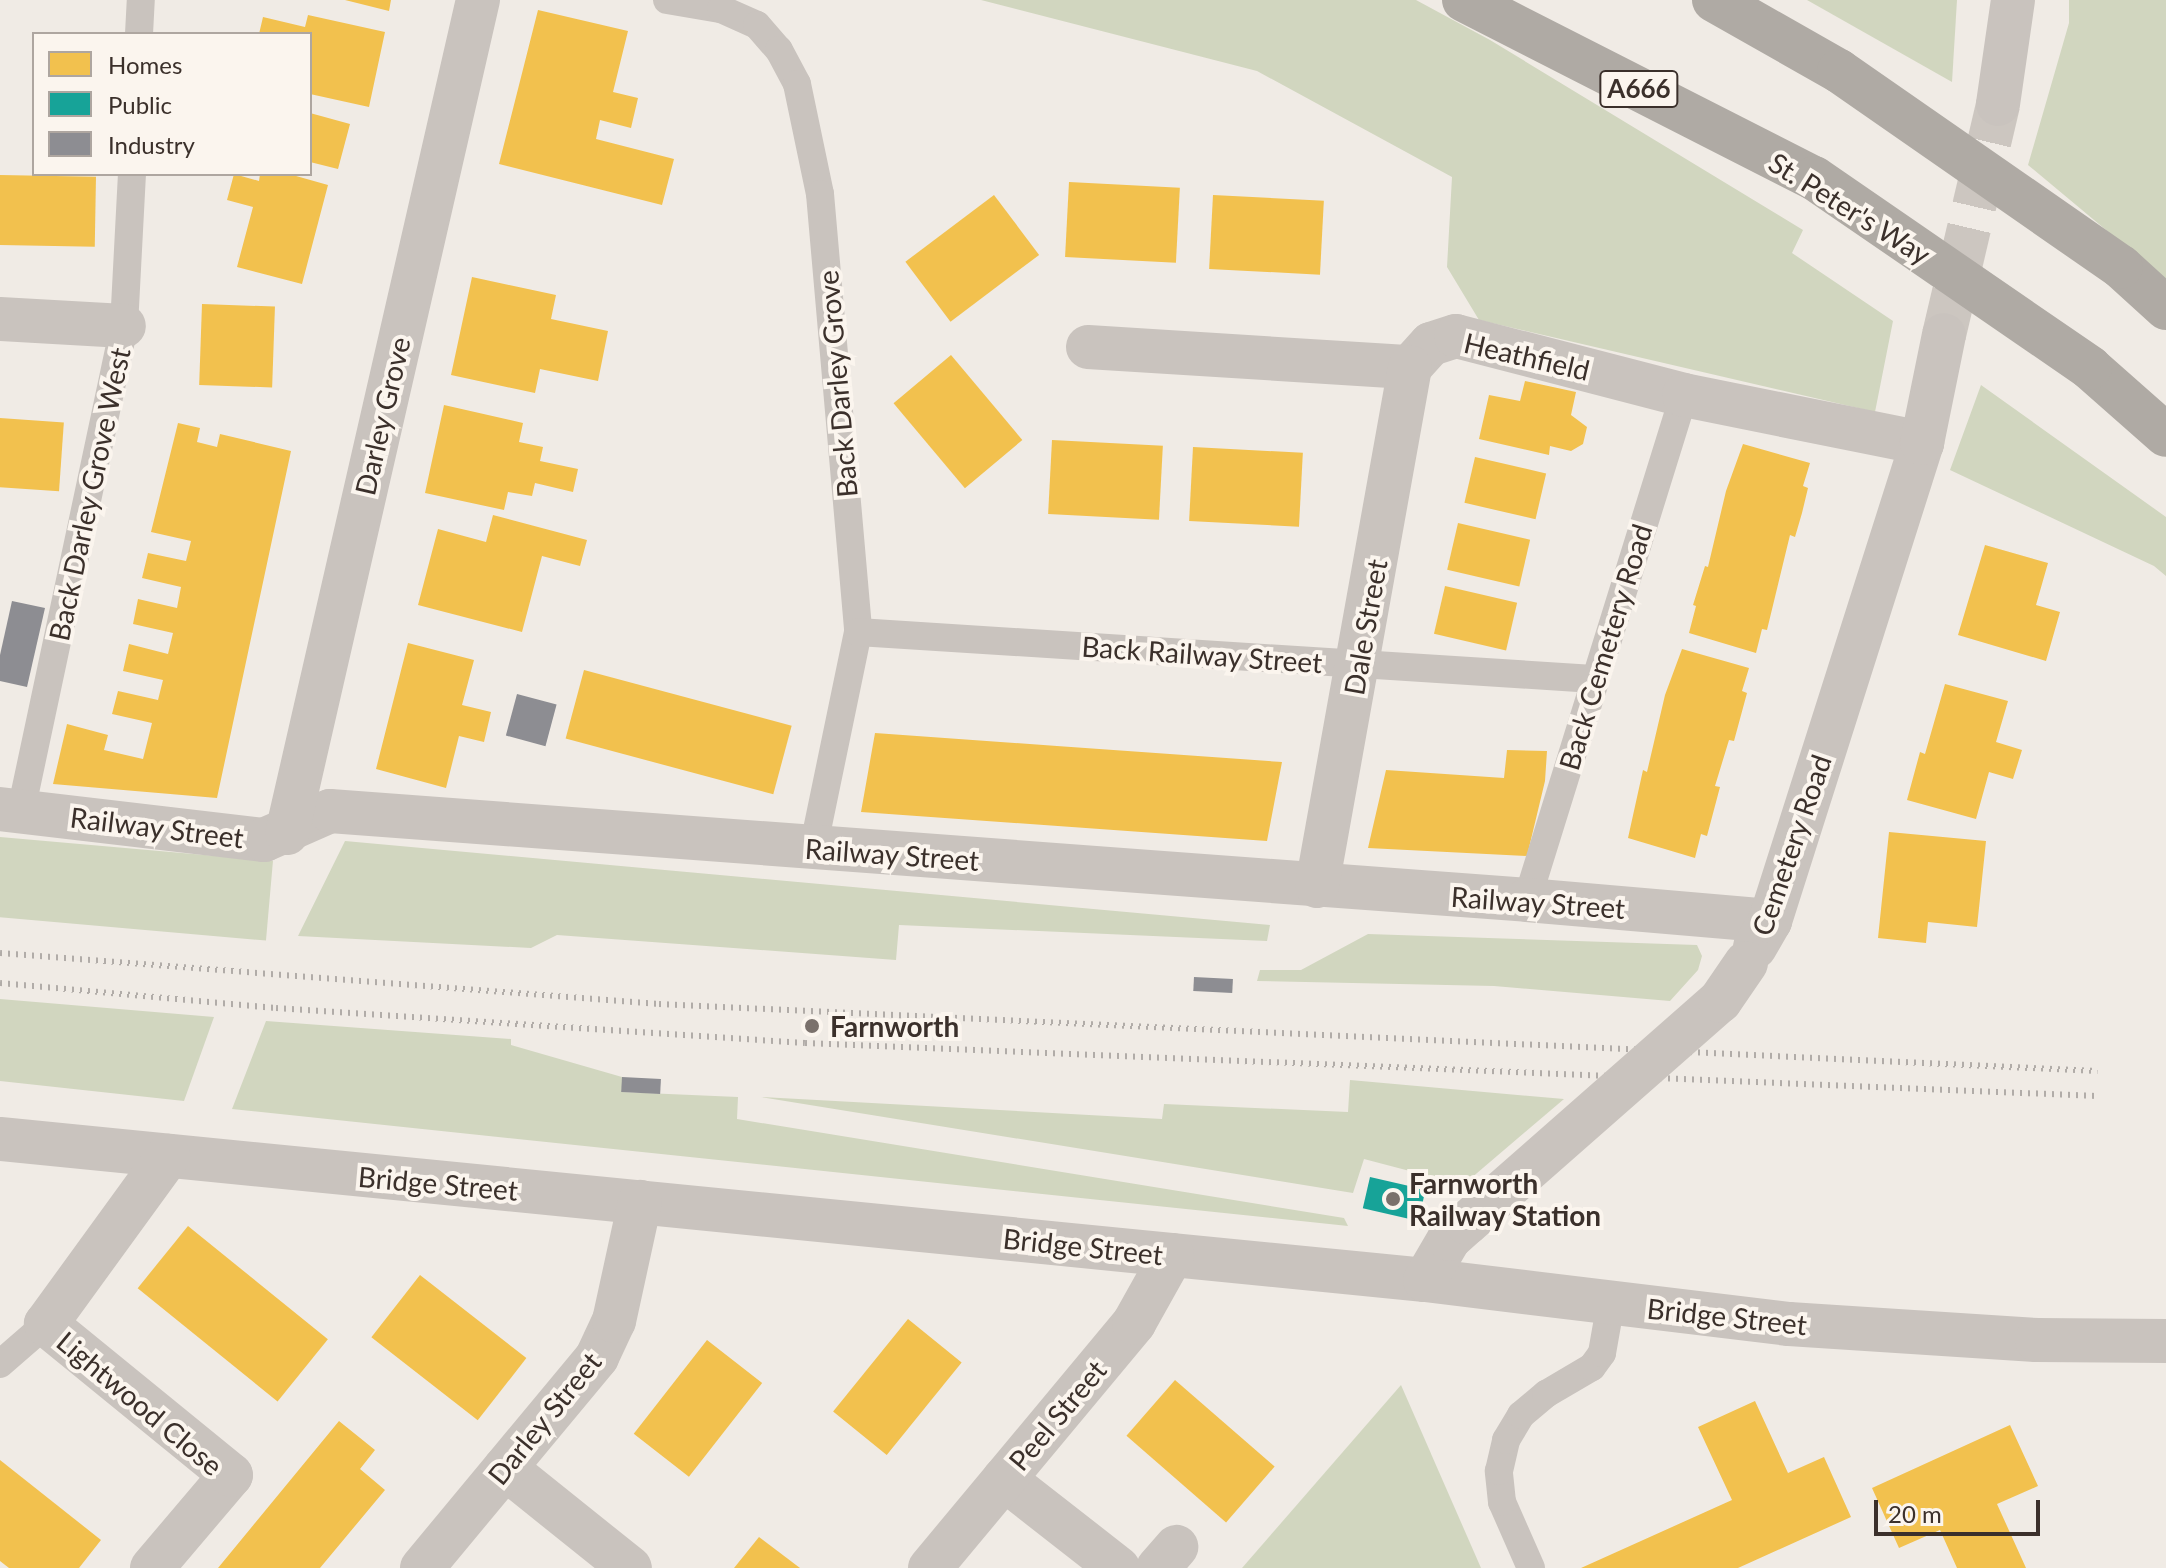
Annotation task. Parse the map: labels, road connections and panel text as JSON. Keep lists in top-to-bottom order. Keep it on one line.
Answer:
{"streets":{"highway":["A666","St. Peter's Way"],"street":["Heathfield","Darley Grove","Dale Street","Railway Street","Cemetery Road","Bridge Street","Lightwood Close","Peel Street","Darley Street"],"lane":["Back Darley Grove","Back Darley Grove West","Back Cemetery Road","Back Railway Street"]},"crossings":[["Heathfield","Dale Street"],["Heathfield","Back Cemetery Road"],["Heathfield","Cemetery Road"],["Back Darley Grove","Back Railway Street"],["Back Darley Grove","Railway Street"],["Darley Grove","Railway Street"],["Back Darley Grove West","Railway Street"],["Dale Street","Back Railway Street"],["Dale Street","Railway Street"],["Back Cemetery Road","Back Railway Street"],["Back Cemetery Road","Railway Street"],["Railway Street","Cemetery Road"],["Cemetery Road","Bridge Street"],["Bridge Street","Lightwood Close"],["Bridge Street","Peel Street"],["Bridge Street","Darley Street"]],"places":["Farnworth","Farnworth Railway Station"],"legend":["Homes","Public","Industry"],"scale_bar":"20 m"}
